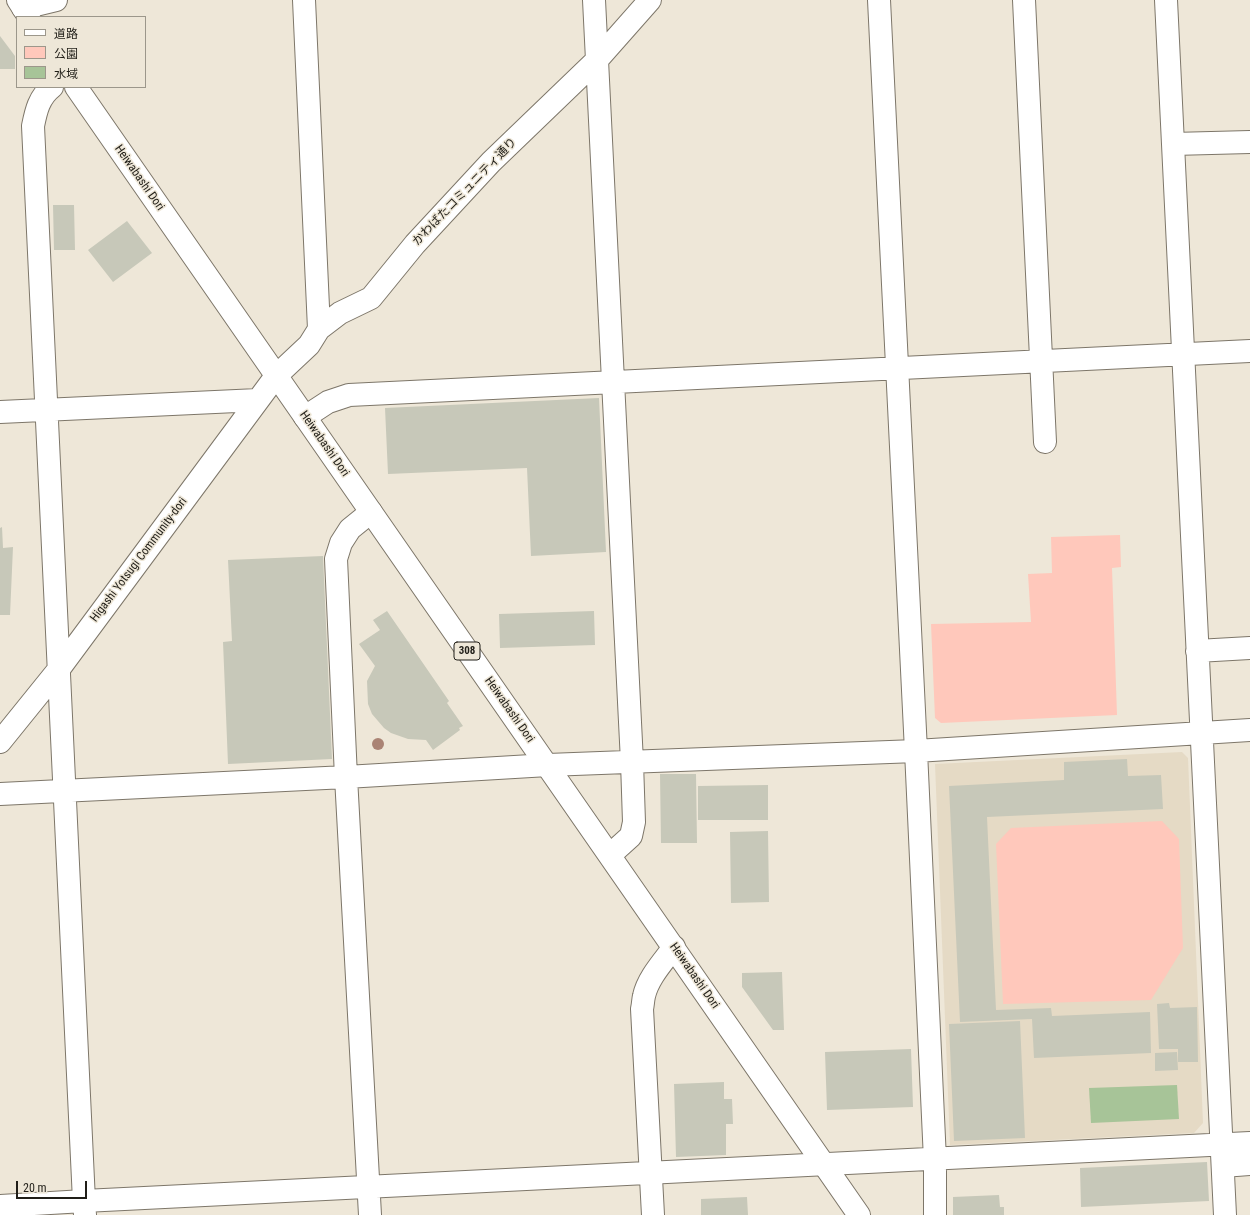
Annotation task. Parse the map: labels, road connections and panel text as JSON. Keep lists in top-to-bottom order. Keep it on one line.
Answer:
{"streets":{"street":["Heiwabashi Dori","かわばたコミュニティ通り","Higashi Yotsugi Community-dori","308"]},"crossings":[["Heiwabashi Dori","かわばたコミュニティ通り"],["Heiwabashi Dori","Higashi Yotsugi Community-dori"],["かわばたコミュニティ通り","Higashi Yotsugi Community-dori"]],"legend":["道路","公園","水域"],"scale_bar":"20 m"}
